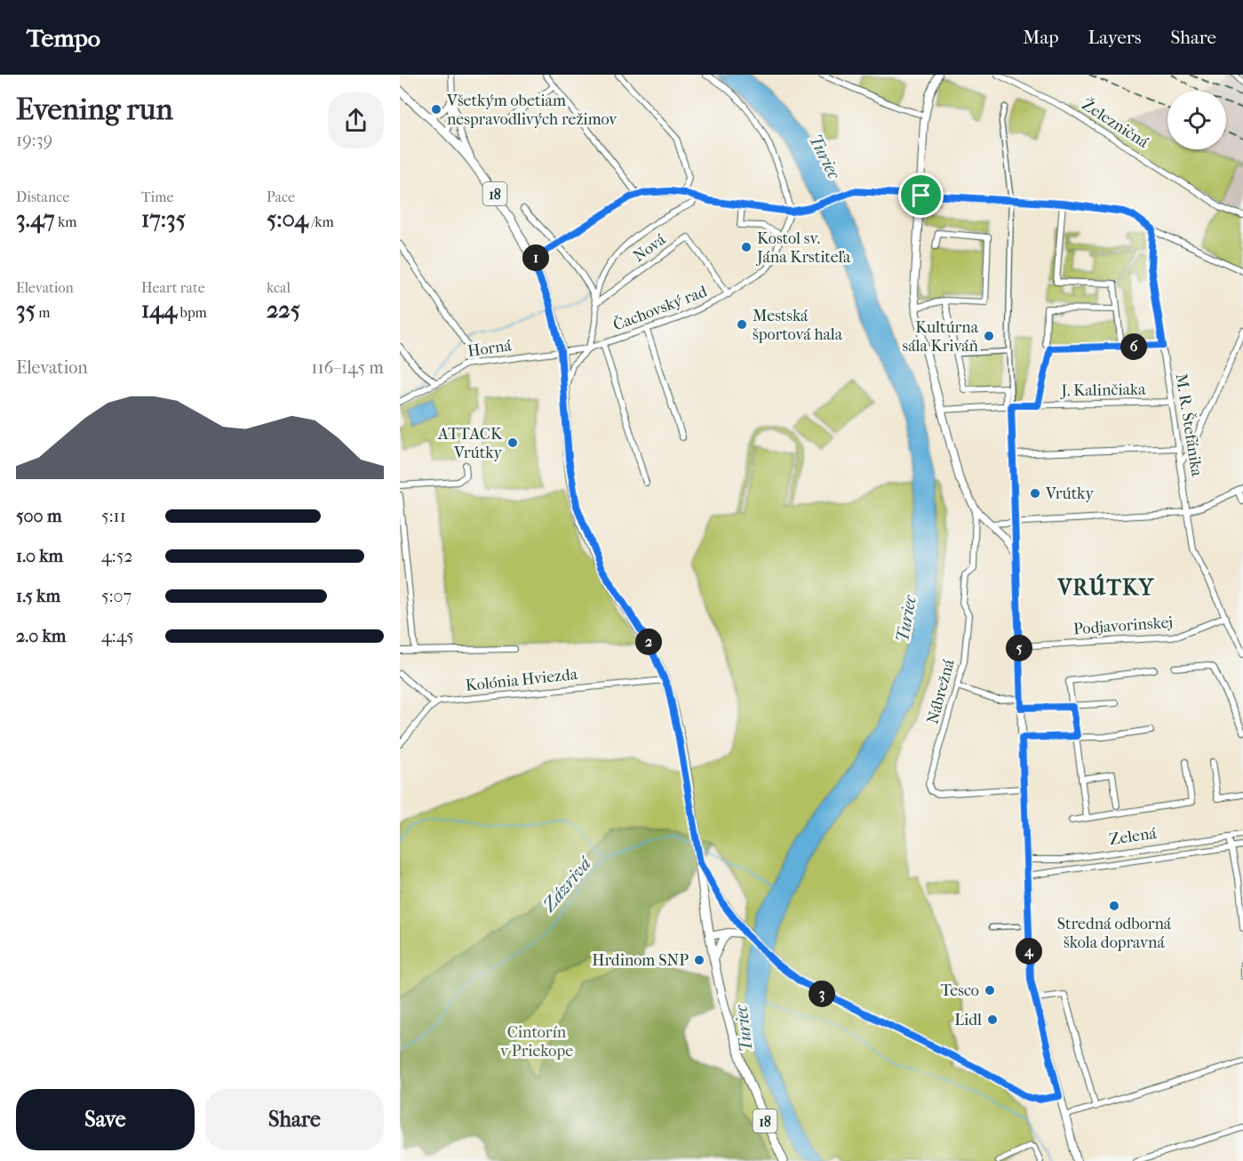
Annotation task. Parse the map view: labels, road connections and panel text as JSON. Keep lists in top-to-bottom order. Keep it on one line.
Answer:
{"streets":{"main road":["18"],"street":["Železničná","Nová","Čachovský rad","Horná","J. Kalinčiaka","M. R. Štefánika","Podjavorinskej","Kolónia Hviezda","Nábrežná","Zelená"]},"crossings":[["18","Čachovský rad"],["18","Horná"],["18","Kolónia Hviezda"],["Nová","Čachovský rad"],["Čachovský rad","Horná"],["J. Kalinčiaka","M. R. Štefánika"],["M. R. Štefánika","Podjavorinskej"]],"districts":["VRÚTKY"],"water":["Turiec","Zázrivá"],"parks":["Cintorín v Priekope"],"places":["Všetkým obetiam nespravodlivých režimov","Kostol sv. Jána Krstiteľa","Mestská športová hala","Kultúrna sála Kriváň","ATTACK Vrútky","Vrútky","Stredná odborná škola dopravná","Hrdinom SNP","Tesco","Lidl"],"page":{"header":"Tempo","nav":["Map","Layers","Share"],"heading":["Evening run","19:39"],"stats":[["Distance","3.47 km"],["Time","17:35"],["Pace","5:04 /km"],["Elevation","35 m"],["Heart rate","144 bpm"],["kcal","225"]],"pins":["1","6","2","5","4","3"],"chart":["Elevation","116–145 m"],"list":[{"name":"500 m","note":"5:11"},{"name":"1.0 km","note":"4:52"},{"name":"1.5 km","note":"5:07"},{"name":"2.0 km","note":"4:45"}],"buttons":["Save","Share"]}}
